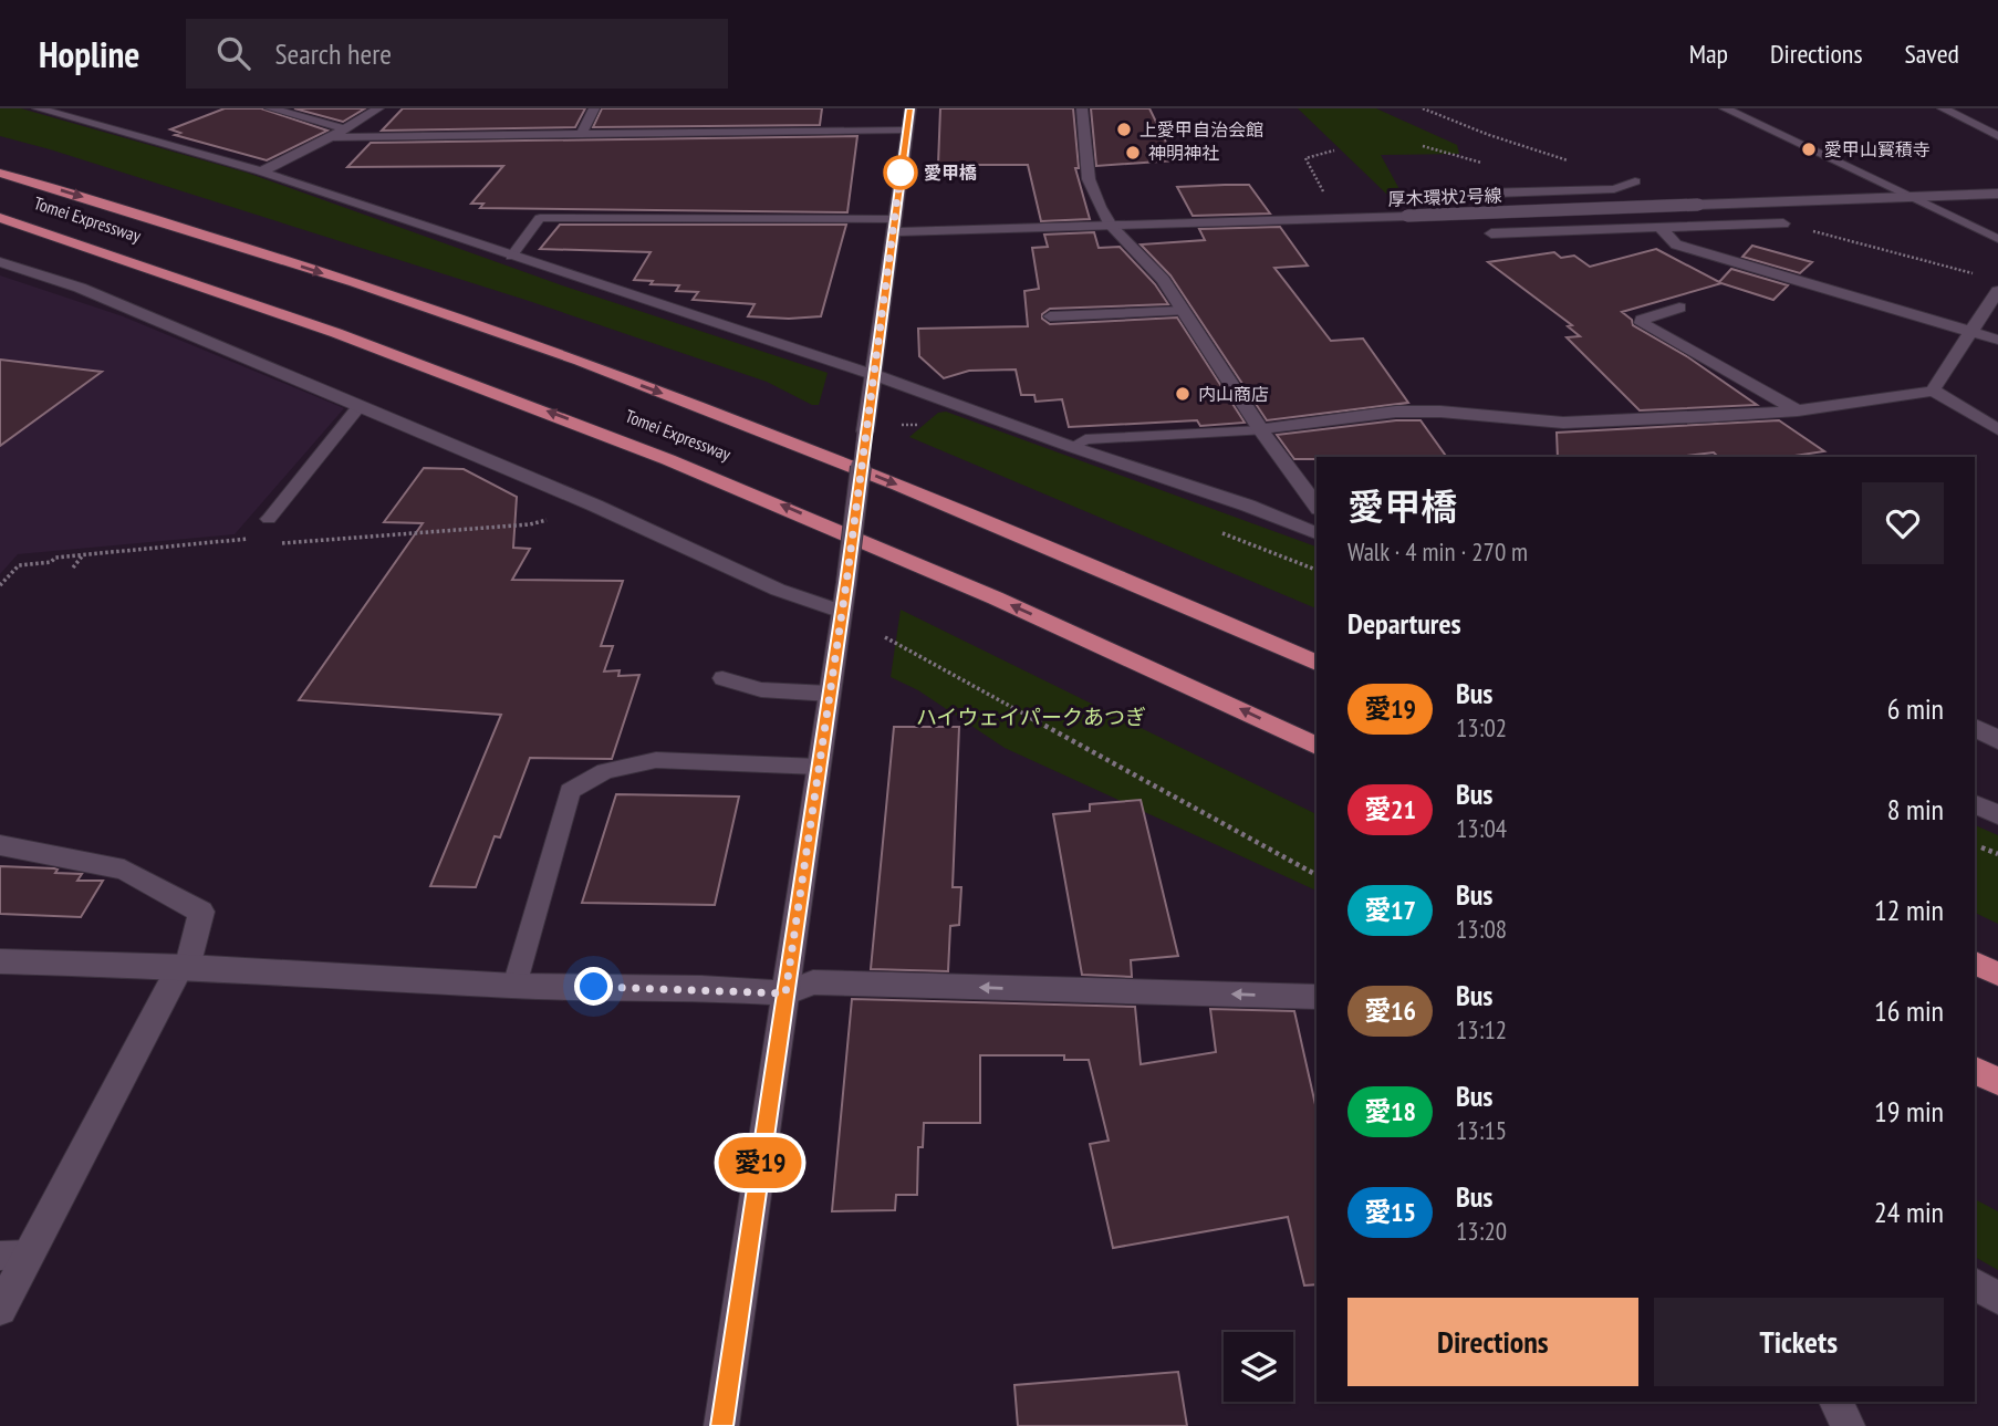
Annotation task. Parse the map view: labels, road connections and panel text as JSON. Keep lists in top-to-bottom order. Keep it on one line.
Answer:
{"streets":{"highway":["Tomei Expressway"],"street":["厚木環状2号線"]},"parks":["ハイウェイパークあつぎ"],"places":["上愛甲自治会館","愛甲山寳積寺","神明神社","愛甲橋","内山商店"],"lines":["bus line 愛19"],"page":{"header":"Hopline","search":"Search here","nav":["Map","Directions","Saved"],"on_map":"愛19","heading":[["愛甲橋","Walk · 4 min · 270 m"],"Departures"],"list":[{"mark":"愛19","name":"Bus","note":"13:02","value":"6 min"},{"mark":"愛21","name":"Bus","note":"13:04","value":"8 min"},{"mark":"愛17","name":"Bus","note":"13:08","value":"12 min"},{"mark":"愛16","name":"Bus","note":"13:12","value":"16 min"},{"mark":"愛18","name":"Bus","note":"13:15","value":"19 min"},{"mark":"愛15","name":"Bus","note":"13:20","value":"24 min"}],"buttons":["Directions","Tickets"]}}
